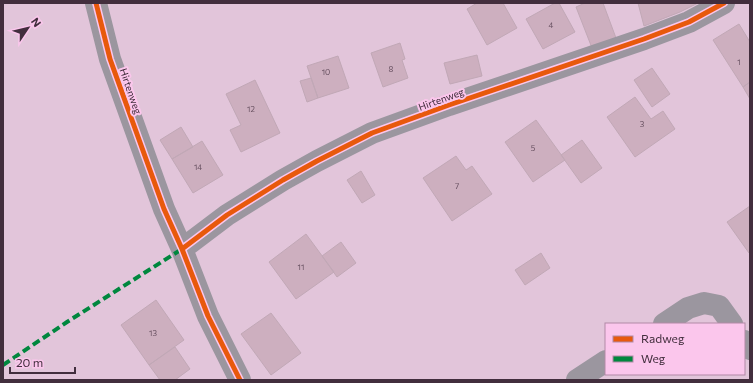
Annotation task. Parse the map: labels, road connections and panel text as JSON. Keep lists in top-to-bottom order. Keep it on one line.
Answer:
{"streets":{"street":["Hirtenweg"]},"house_numbers":["4","1","8","10","12","3","5","14","7","11","13"],"legend":["Radweg","Weg"],"scale_bar":"20 m","north":"top right"}
